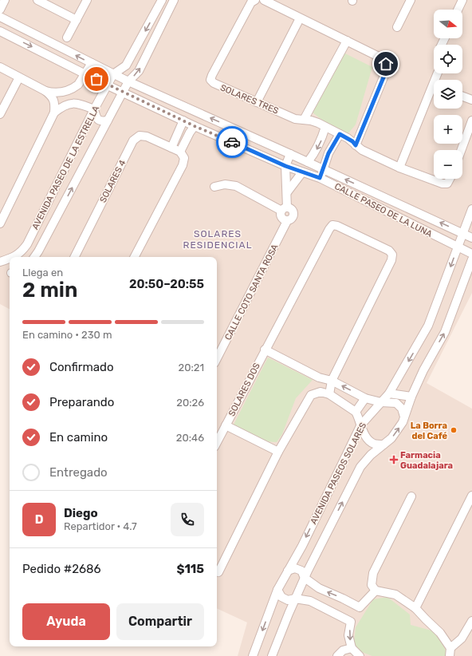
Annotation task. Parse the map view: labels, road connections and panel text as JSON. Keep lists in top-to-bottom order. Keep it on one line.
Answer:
{"streets":{"street":["SOLARES TRES","AVENIDA PASEO DE LA ESTRELLA","SOLARES 4","CALLE PASEO DE LA LUNA","CALLE COTO SANTA ROSA","SOLARES DOS","AVENIDA PASEOS SOLARES"]},"crossings":[["AVENIDA PASEO DE LA ESTRELLA","CALLE PASEO DE LA LUNA"],["CALLE PASEO DE LA LUNA","CALLE COTO SANTA ROSA"],["CALLE PASEO DE LA LUNA","AVENIDA PASEOS SOLARES"]],"districts":["SOLARES RESIDENCIAL"],"places":{"other":["La Borra del Café"],"health":["Farmacia Guadalajara"]},"north":"right","page":{"map_buttons":["+","−"],"heading":["2 min","Llega en","20:50–20:55"],"panel":["Diego","Repartidor · 4.7","Pedido #2686","$115"],"bar":"En camino · 230 m","list":[["Confirmado","20:21"],["Preparando","20:26"],["En camino","20:46"],"Entregado"],"round":"D","buttons":["Ayuda","Compartir"]}}
